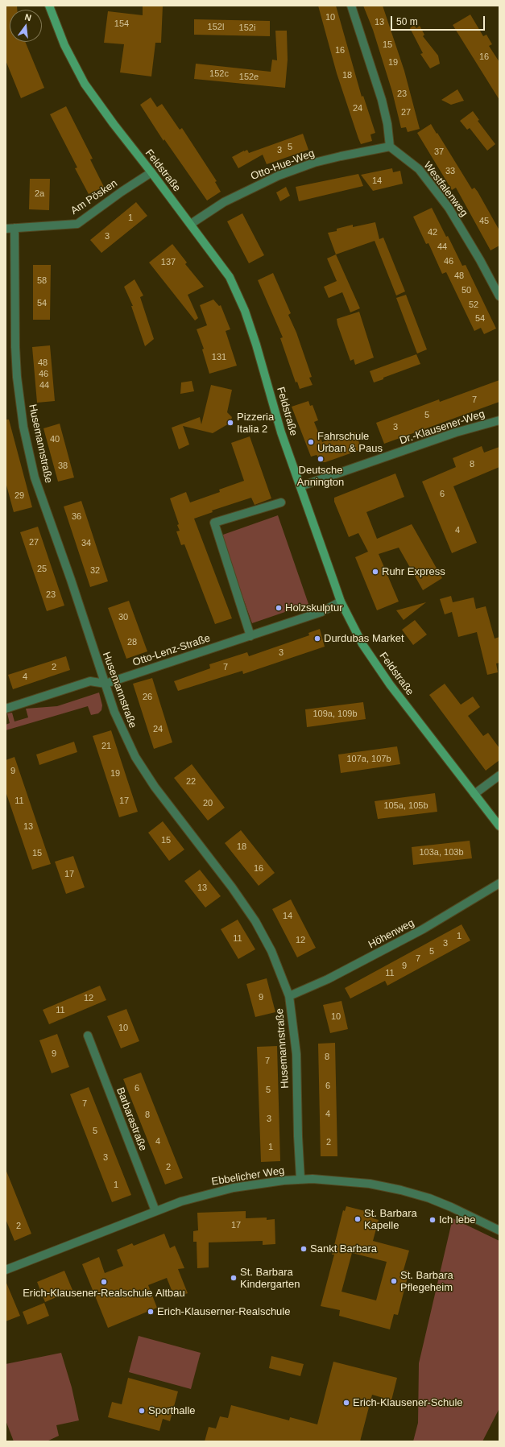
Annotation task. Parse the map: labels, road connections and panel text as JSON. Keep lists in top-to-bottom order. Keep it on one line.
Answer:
{"streets":{"main road":["Feldstraße"],"street":["Otto-Hue-Weg","Westfalenweg","Am Pösken","Dr.-Klausener-Weg","Husemannstraße","Otto-Lenz-Straße","Höhenweg","Barbarastraße","Ebbelicher Weg"]},"crossings":[["Otto-Hue-Weg","Feldstraße"],["Otto-Hue-Weg","Westfalenweg"],["Feldstraße","Am Pösken"],["Feldstraße","Dr.-Klausener-Weg"],["Feldstraße","Otto-Lenz-Straße"],["Am Pösken","Husemannstraße"],["Husemannstraße","Otto-Lenz-Straße"],["Husemannstraße","Höhenweg"],["Husemannstraße","Ebbelicher Weg"],["Barbarastraße","Ebbelicher Weg"]],"places":["Pizzeria Italia 2","Fahrschule Urban & Paus","Deutsche Annington","Ruhr Express","Holzskulptur","Durdubas Market","St. Barbara Kapelle","Ich lebe","Sankt Barbara","St. Barbara Kindergarten","St. Barbara Pflegeheim","Erich-Klausener-Realschule Altbau","Erich-Klauserner-Realschule","Erich-Klausener-Schule","Sporthalle"],"house_numbers":["10","13","154","152l","152i","15","16","16","19","152c","18","152e","23","24","27","5","3","37","33","14","2a","1","45","42","3","44","46","137","48","58","50","54","52","54","131","48","46","44","7","5","3","40","8","38","6","29","36","4","27","34","25","32","23","30","28","3","2","7","4","26","109a, 109b","24","21","107a, 107b","9","19","22","11","17","20","105a, 105b","13","15","18","103a, 103b","15","16","17","13","14","1","11","12","3","5","7","9","11","9","12","11","10","10","9","8","7","6","6","5","7","4","8","3","5","4","2","1","3","2","1","17","2"],"scale_bar":"50 m","north":"top"}
